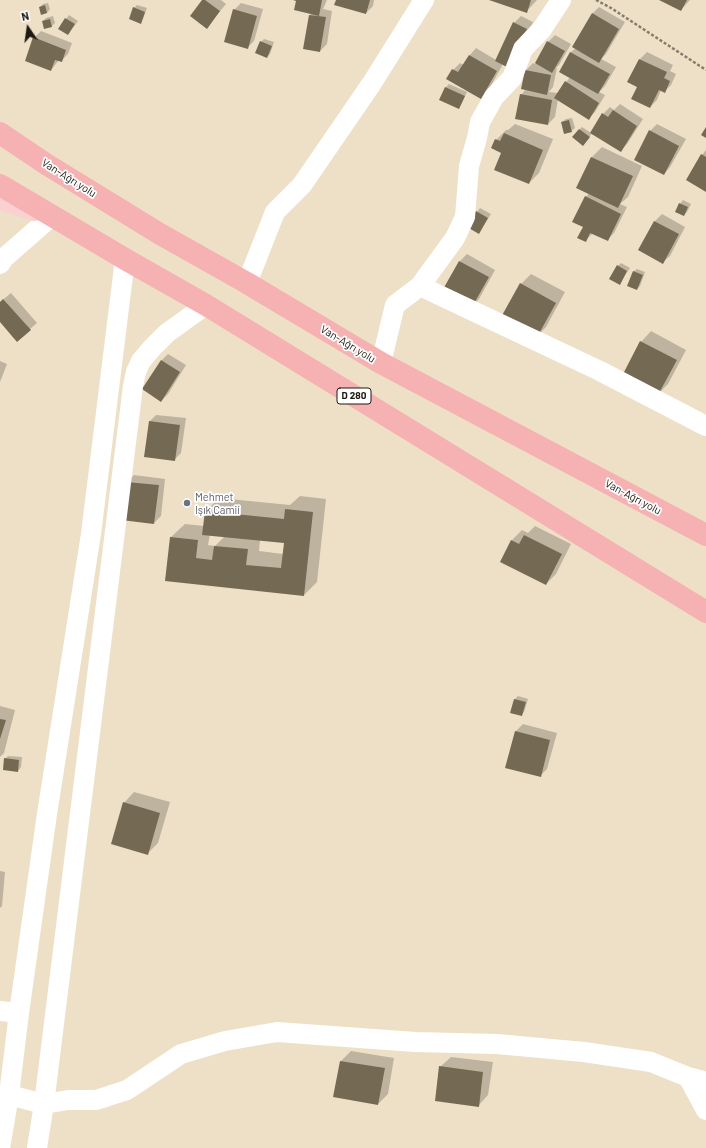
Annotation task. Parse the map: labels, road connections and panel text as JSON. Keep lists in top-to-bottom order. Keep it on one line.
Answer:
{"streets":{"highway":["Van-Ağrı yolu","D 280"]},"places":["Mehmet Işık Camii"],"north":"top"}
